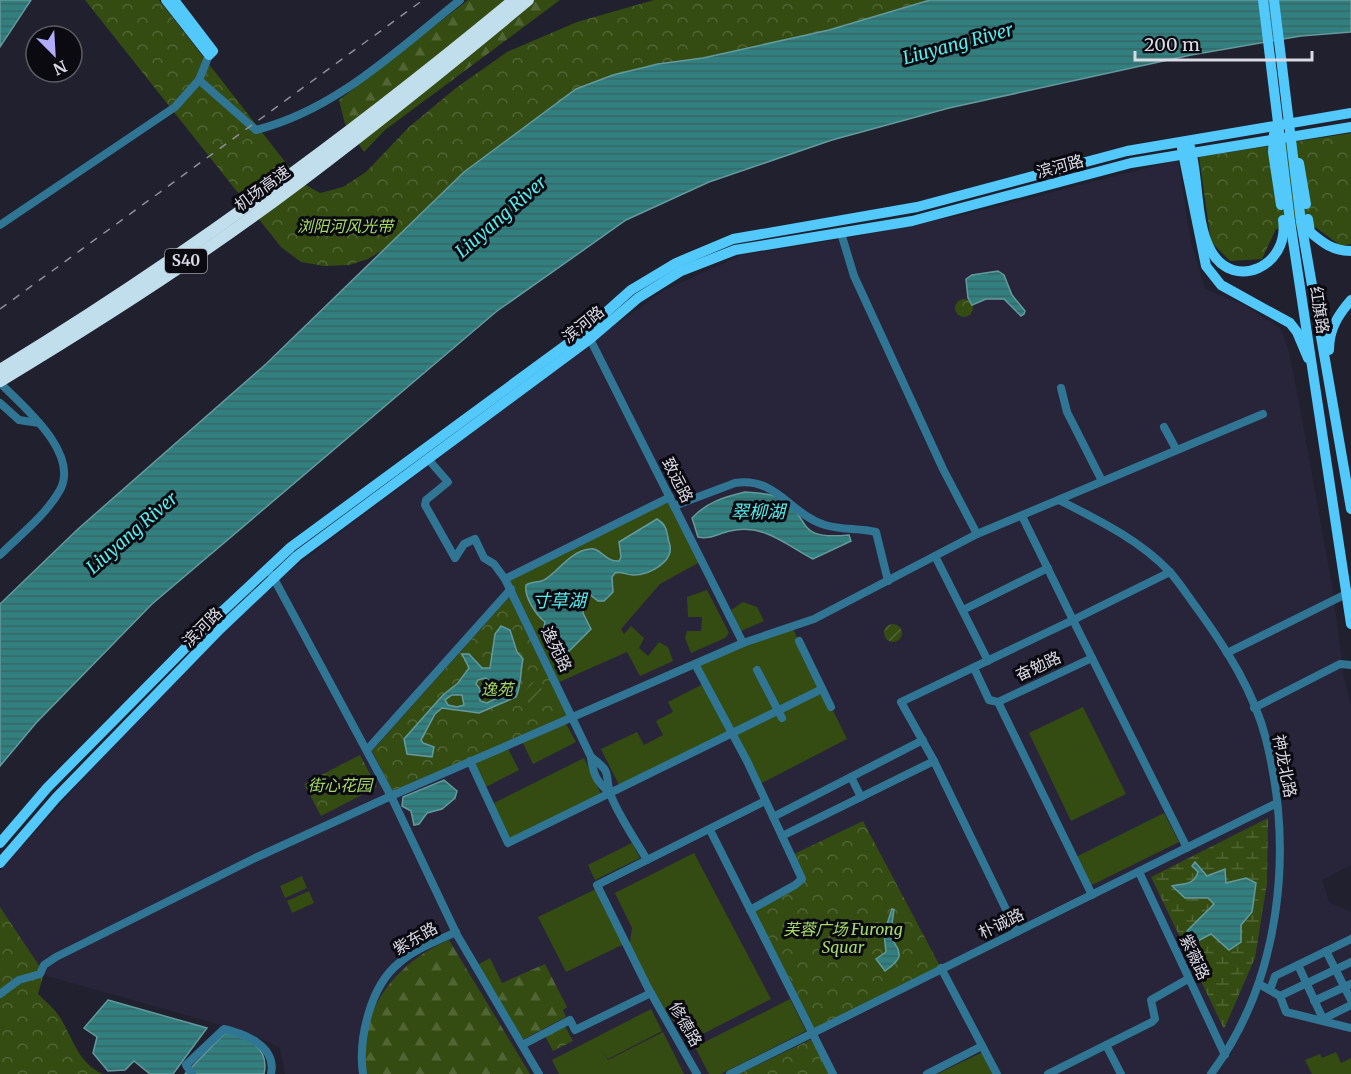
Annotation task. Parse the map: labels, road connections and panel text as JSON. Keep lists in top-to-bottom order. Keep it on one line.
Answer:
{"streets":{"highway":["机场高速","S40"],"main road":["滨河路","红旗路"],"street":["致远路","逸苑路","奋勉路","神龙北路","朴诚路","紫东路","紫薇路","修德路"]},"crossings":[["滨河路","致远路"],["滨河路","逸苑路"],["逸苑路","修德路"],["神龙北路","朴诚路"],["神龙北路","紫薇路"],["朴诚路","紫薇路"]],"water":["Liuyang River","翠柳湖","寸草湖"],"parks":["浏阳河风光带","逸苑","街心花园","芙蓉广场 Furong Squar"],"scale_bar":"200 m","north":"bottom right"}
